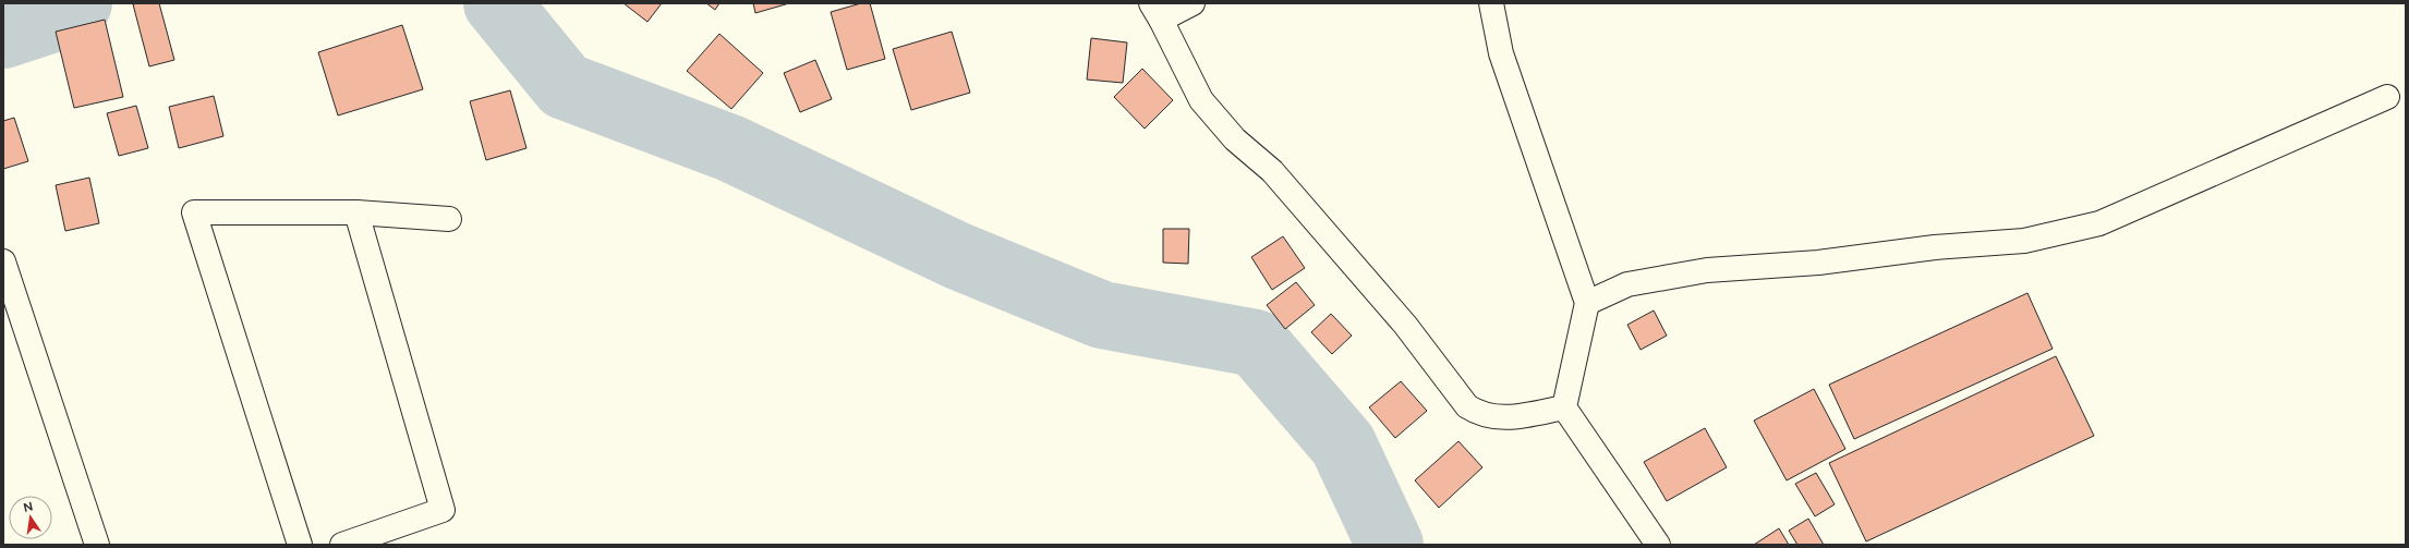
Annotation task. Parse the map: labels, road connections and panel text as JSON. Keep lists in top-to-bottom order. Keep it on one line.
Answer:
{"north":"top"}
